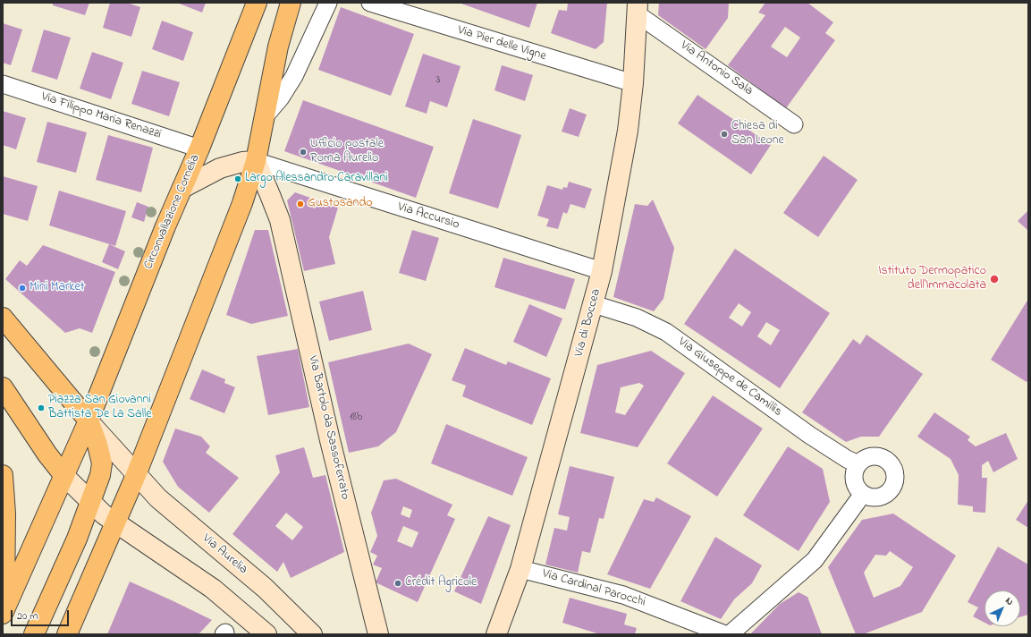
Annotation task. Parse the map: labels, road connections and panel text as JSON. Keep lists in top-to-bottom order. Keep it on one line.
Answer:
{"streets":{"main road":["Circonvallazione Cornelia","Via di Boccea","Via Bartolo da Sassoferrato","Via Aurelia"],"street":["Via Pier delle Vigne","Via Antonio Sala","Via Filippo Maria Renazzi","Via Accursio","Via Giuseppe de Camillis","Via Cardinal Parocchi"]},"crossings":[["Via Pier delle Vigne","Via di Boccea"],["Via Antonio Sala","Via di Boccea"],["Via Filippo Maria Renazzi","Circonvallazione Cornelia"],["Via Accursio","Via di Boccea"],["Via Accursio","Via Bartolo da Sassoferrato"],["Via di Boccea","Via Giuseppe de Camillis"],["Via di Boccea","Via Cardinal Parocchi"]],"places":["Chiesa di San Leone","Ufficio postale Roma Aurelio","Largo Alessandro Caravillani","Gustosando","Istituto Dermopatico dell'Immacolata","Mini Market","Piazza San Giovanni Battista De La Salle","Crédit Agricole"],"house_numbers":["3","18b"],"scale_bar":"20 m","north":"top right"}
